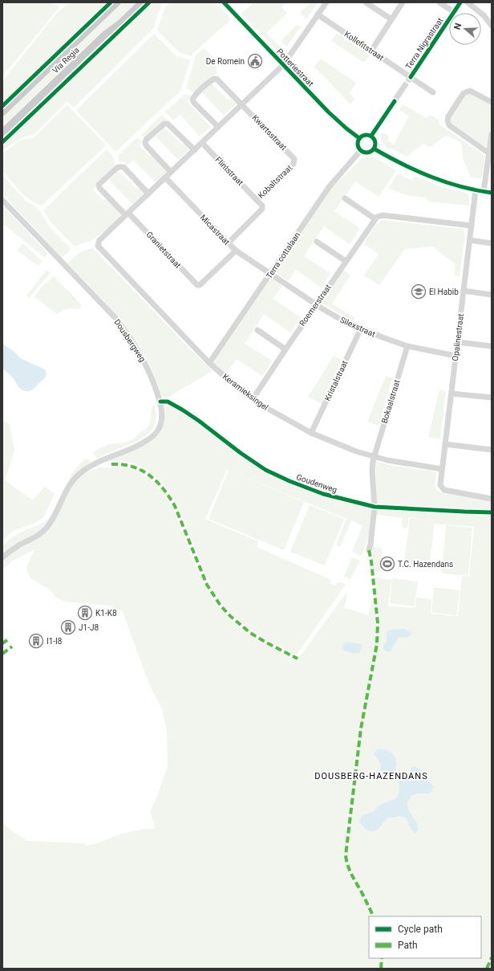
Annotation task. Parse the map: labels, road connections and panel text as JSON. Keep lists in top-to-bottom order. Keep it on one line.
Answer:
{"streets":{"main road":["Via Regia"],"street":["Terra Nigrastraat","Kollefitstraat","Potteriestraat","Kwartsstraat","Flintstraat","Kobaltstraat","Micastraat","Granietstraat","Terra cottalaan","Roemerstraat","Silexstraat","Opalinestraat","Dousbergweg","Kristalstraat","Keramieksingel","Bokaalstraat"],"cycle path":["Goudenweg"]},"crossings":[["Terra Nigrastraat","Kollefitstraat"],["Potteriestraat","Terra cottalaan"],["Kwartsstraat","Kobaltstraat"],["Flintstraat","Kobaltstraat"],["Kobaltstraat","Micastraat"],["Micastraat","Granietstraat"],["Micastraat","Terra cottalaan"],["Micastraat","Silexstraat"],["Granietstraat","Keramieksingel"],["Terra cottalaan","Silexstraat"],["Terra cottalaan","Keramieksingel"],["Roemerstraat","Silexstraat"],["Roemerstraat","Keramieksingel"],["Silexstraat","Opalinestraat"],["Silexstraat","Kristalstraat"],["Silexstraat","Bokaalstraat"],["Opalinestraat","Keramieksingel"],["Kristalstraat","Keramieksingel"],["Keramieksingel","Bokaalstraat"]],"districts":["DOUSBERG-HAZENDANS"],"places":{"public building":["De Romein"],"school or university":["El Habib"],"sports":["T.C. Hazendans"],"building":["K1-K8","J1-J8","I1-I8"]},"legend":["Cycle path","Path"],"north":"left"}
